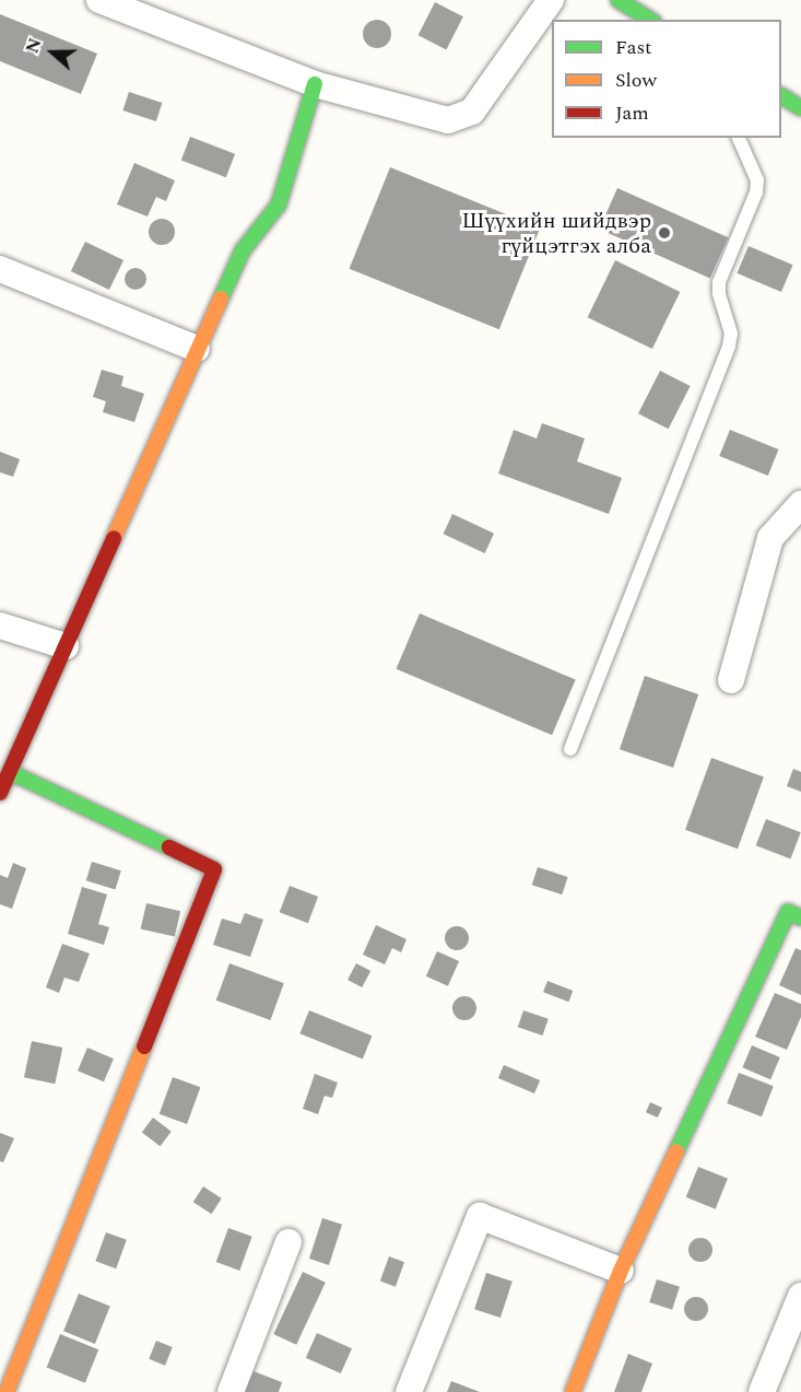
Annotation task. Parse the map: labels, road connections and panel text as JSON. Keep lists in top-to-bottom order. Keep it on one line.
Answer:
{"places":["Шүүхийн шийдвэр гүйцэтгэх алба"],"legend":["Fast","Slow","Jam"],"north":"left"}
